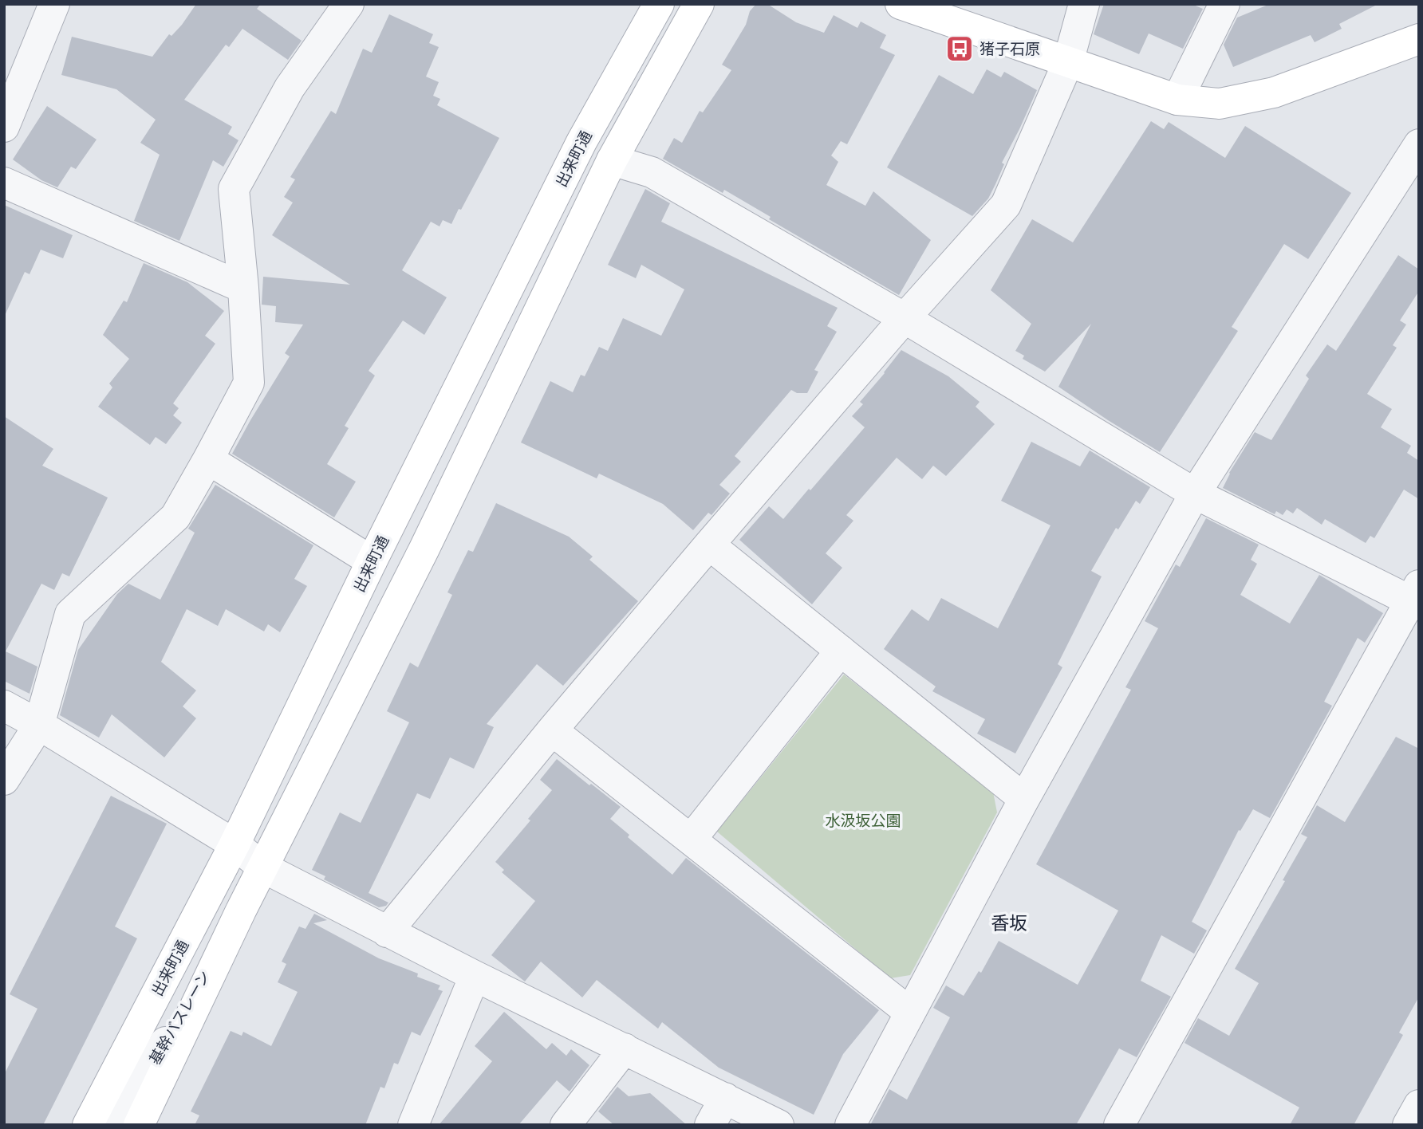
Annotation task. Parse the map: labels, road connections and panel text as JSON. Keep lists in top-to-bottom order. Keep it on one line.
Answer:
{"streets":{"main road":["出来町通"],"street":["基幹バスレーン"]},"districts":["香坂"],"parks":["水汲坂公園"],"places":{"bus stop":["猪子石原"]}}
